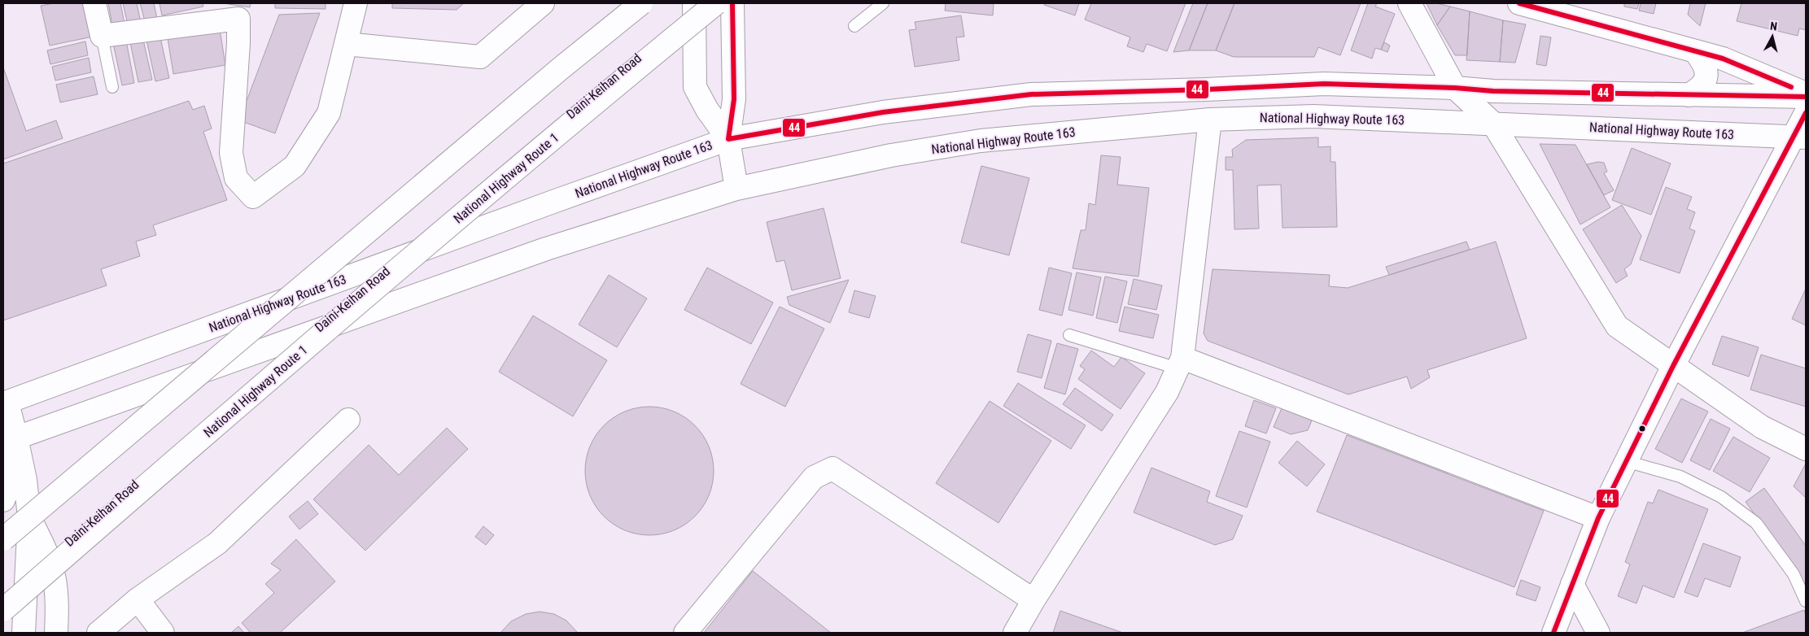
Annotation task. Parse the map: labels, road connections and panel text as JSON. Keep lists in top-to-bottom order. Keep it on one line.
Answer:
{"streets":{"main road":["Daini-Keihan Road","National Highway Route 163","National Highway Route 1"]},"lines":["transit line 44"],"north":"top"}
